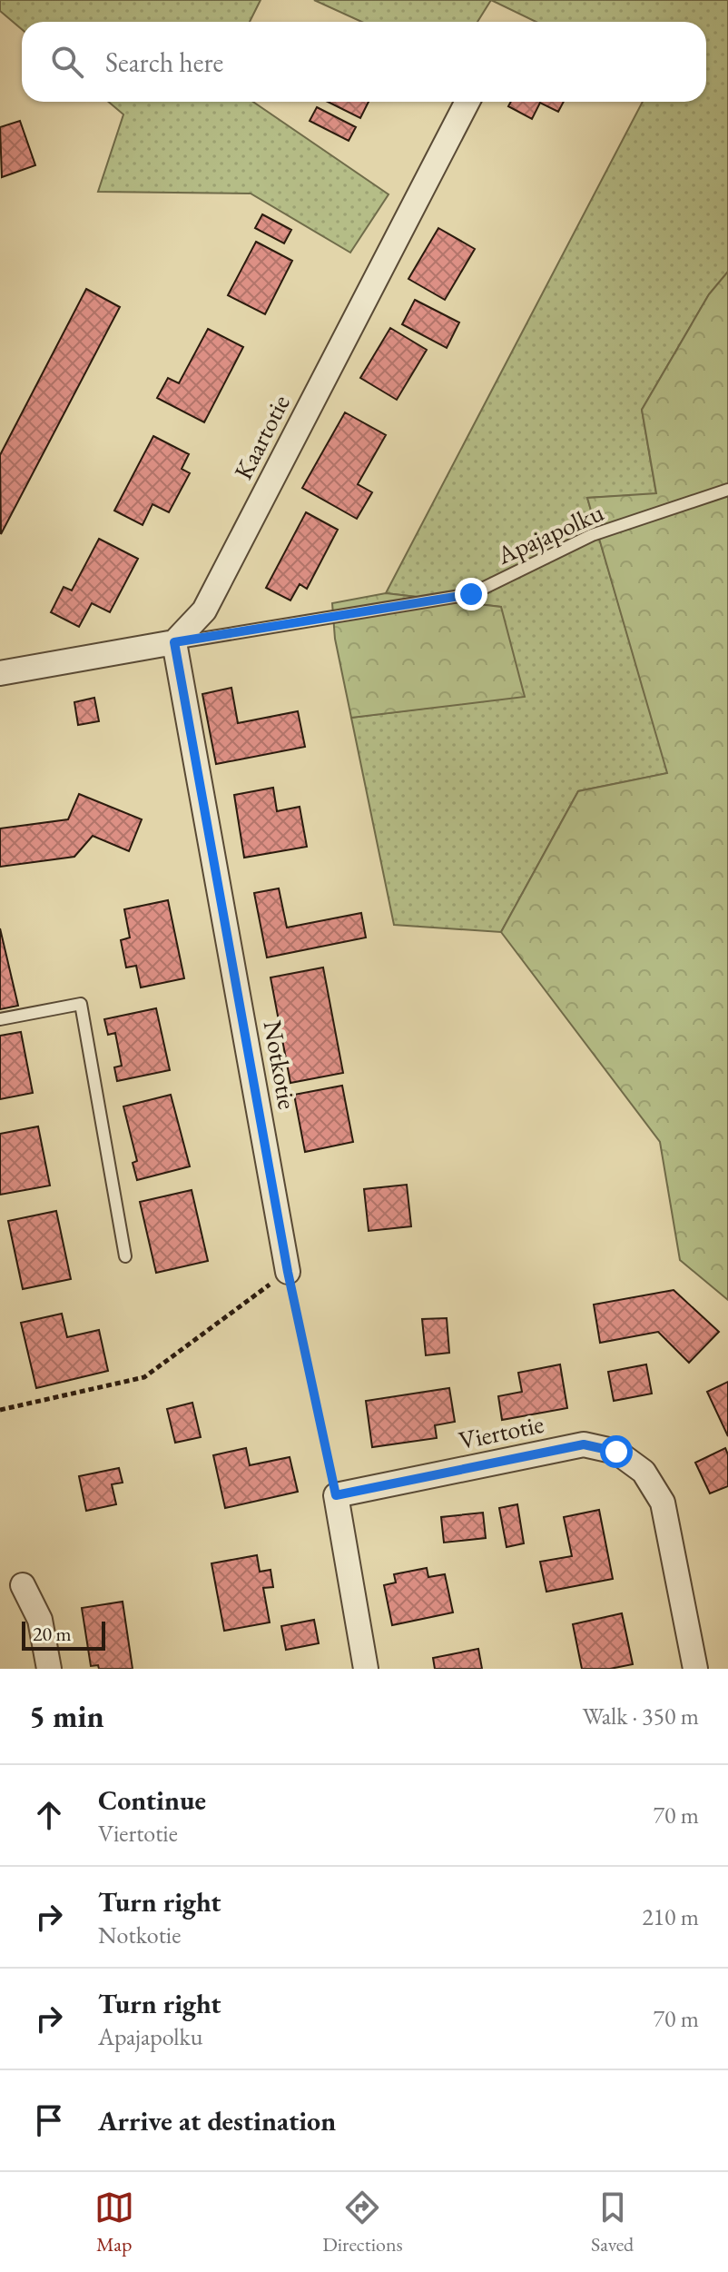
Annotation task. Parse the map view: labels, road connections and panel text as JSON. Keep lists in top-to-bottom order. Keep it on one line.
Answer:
{"streets":{"street":["Kaartotie","Notkotie","Viertotie"],"lane":["Apajapolku"]},"crossings":[["Kaartotie","Apajapolku"],["Kaartotie","Notkotie"],["Apajapolku","Notkotie"]],"scale_bar":"20 m","page":{"search":"Search here","scale":"20 m","heading":["5 min","Walk · 350 m"],"list":[["Continue","Viertotie","70 m"],["Turn right","Notkotie","210 m"],["Turn right","Apajapolku","70 m"],"Arrive at destination"],"nav":["Map","Directions","Saved"]}}
